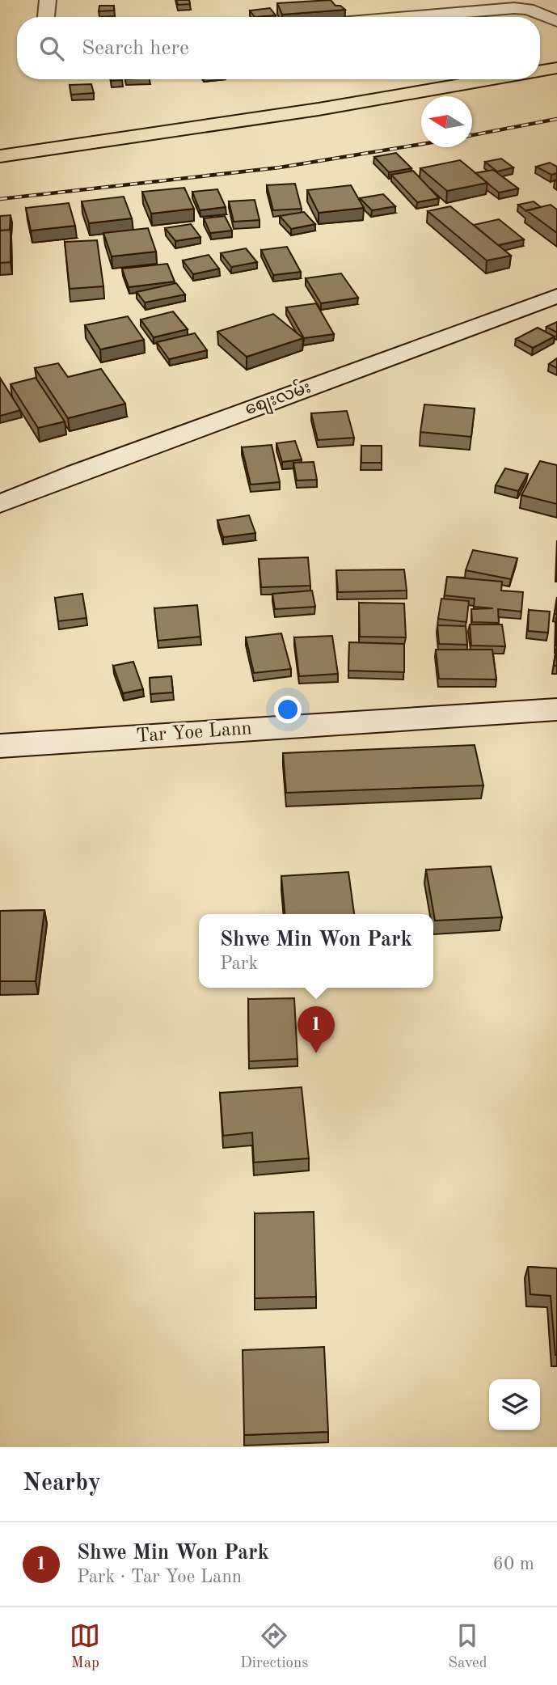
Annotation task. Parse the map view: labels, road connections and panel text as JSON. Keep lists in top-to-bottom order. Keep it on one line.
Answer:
{"streets":{"main road":["စျေးလမ်း","Tar Yoe Lann"]},"north":"left","page":{"search":"Search here","popup":["Shwe Min Won Park","Park"],"pins":"1","heading":"Nearby","list":[{"mark":"1","name":"Shwe Min Won Park","note":"Park · Tar Yoe Lann","value":"60 m"}],"nav":["Map","Directions","Saved"]}}
